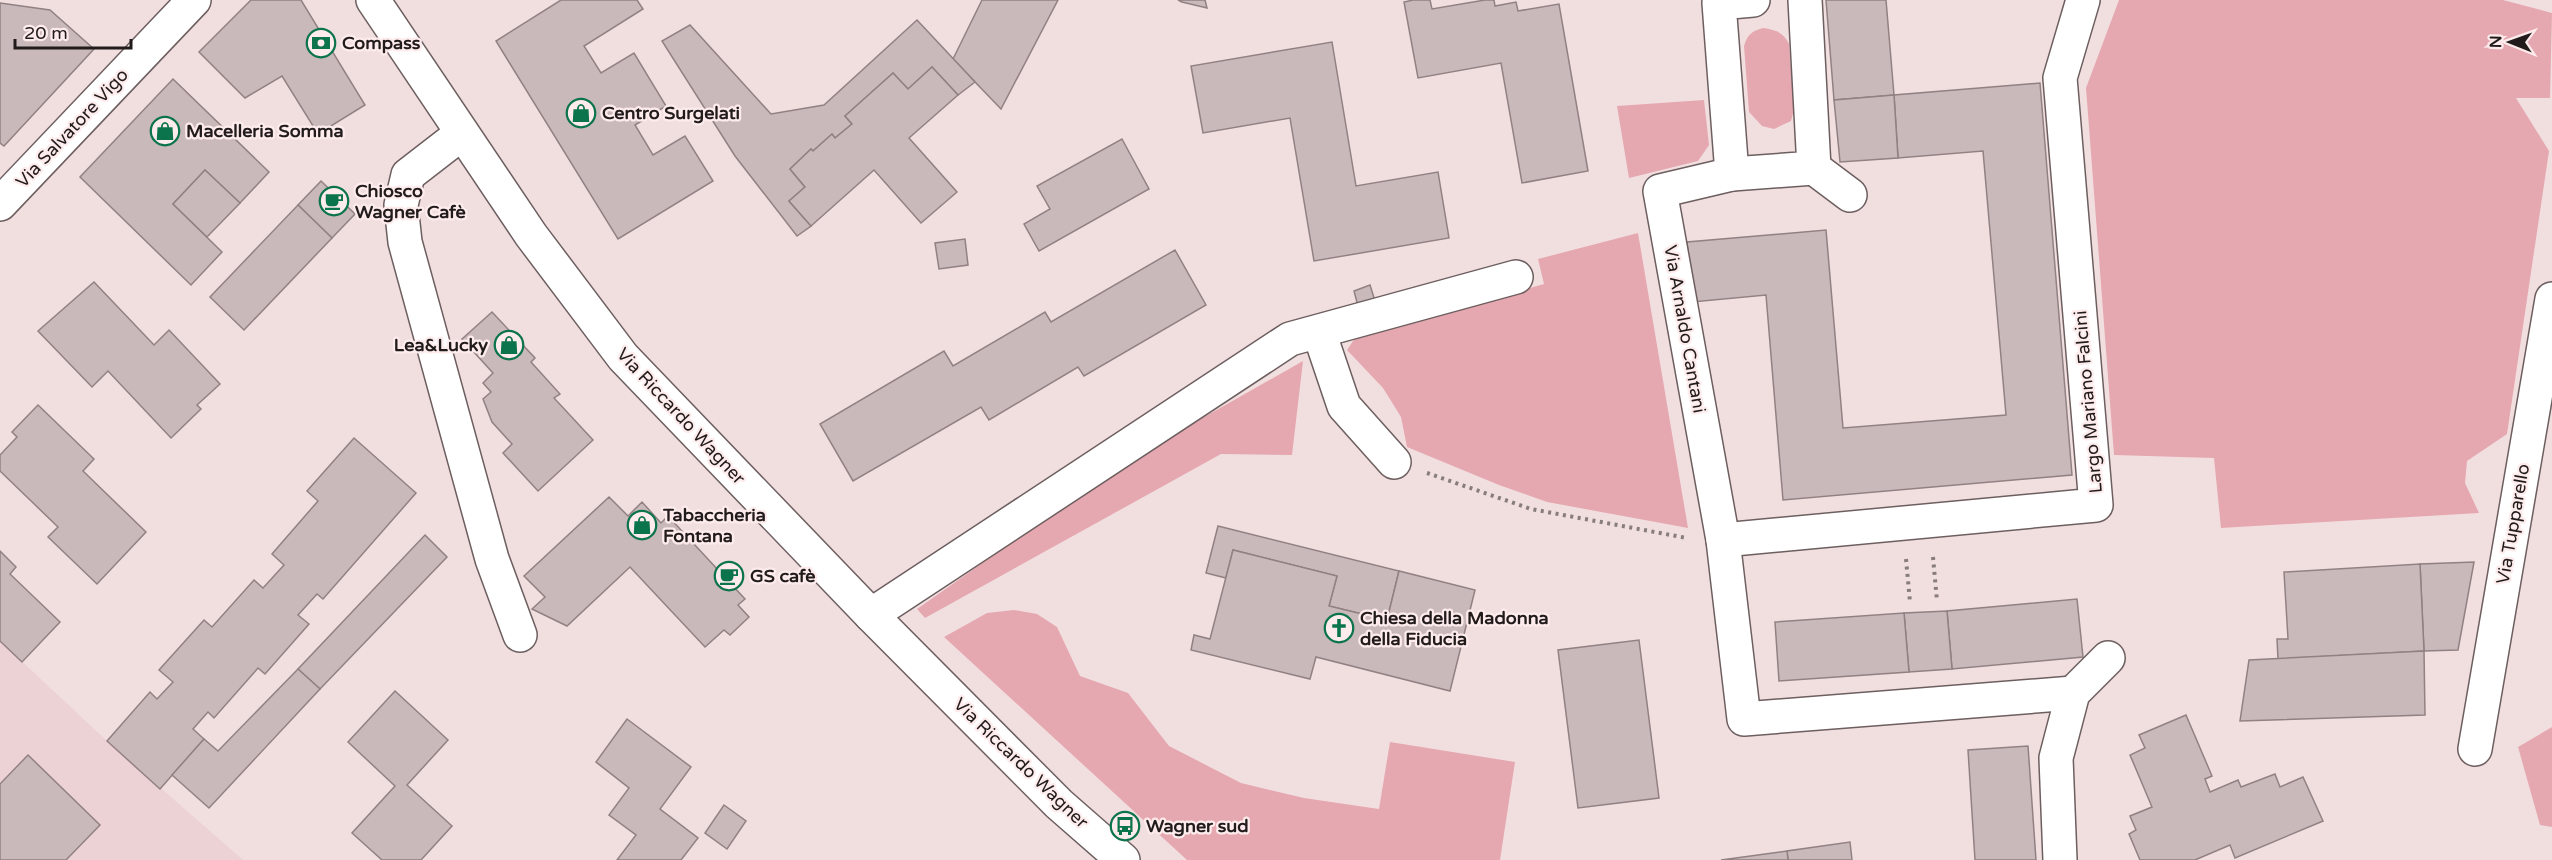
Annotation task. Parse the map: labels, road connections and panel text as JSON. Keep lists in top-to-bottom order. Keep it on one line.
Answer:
{"streets":{"street":["Via Salvatore Vigo","Via Arnaldo Cantani","Largo Mariano Falcini","Via Riccardo Wagner","Via Tupparello"]},"crossings":[["Via Arnaldo Cantani","Largo Mariano Falcini"]],"places":{"bank":["Compass"],"shop":["Centro Surgelati","Macelleria Somma","Lea&Lucky","Tabaccheria Fontana"],"cafe":["Chiosco Wagner Cafè","GS cafè"],"church":["Chiesa della Madonna della Fiducia"],"bus stop":["Wagner sud"]},"scale_bar":"20 m","north":"left"}
